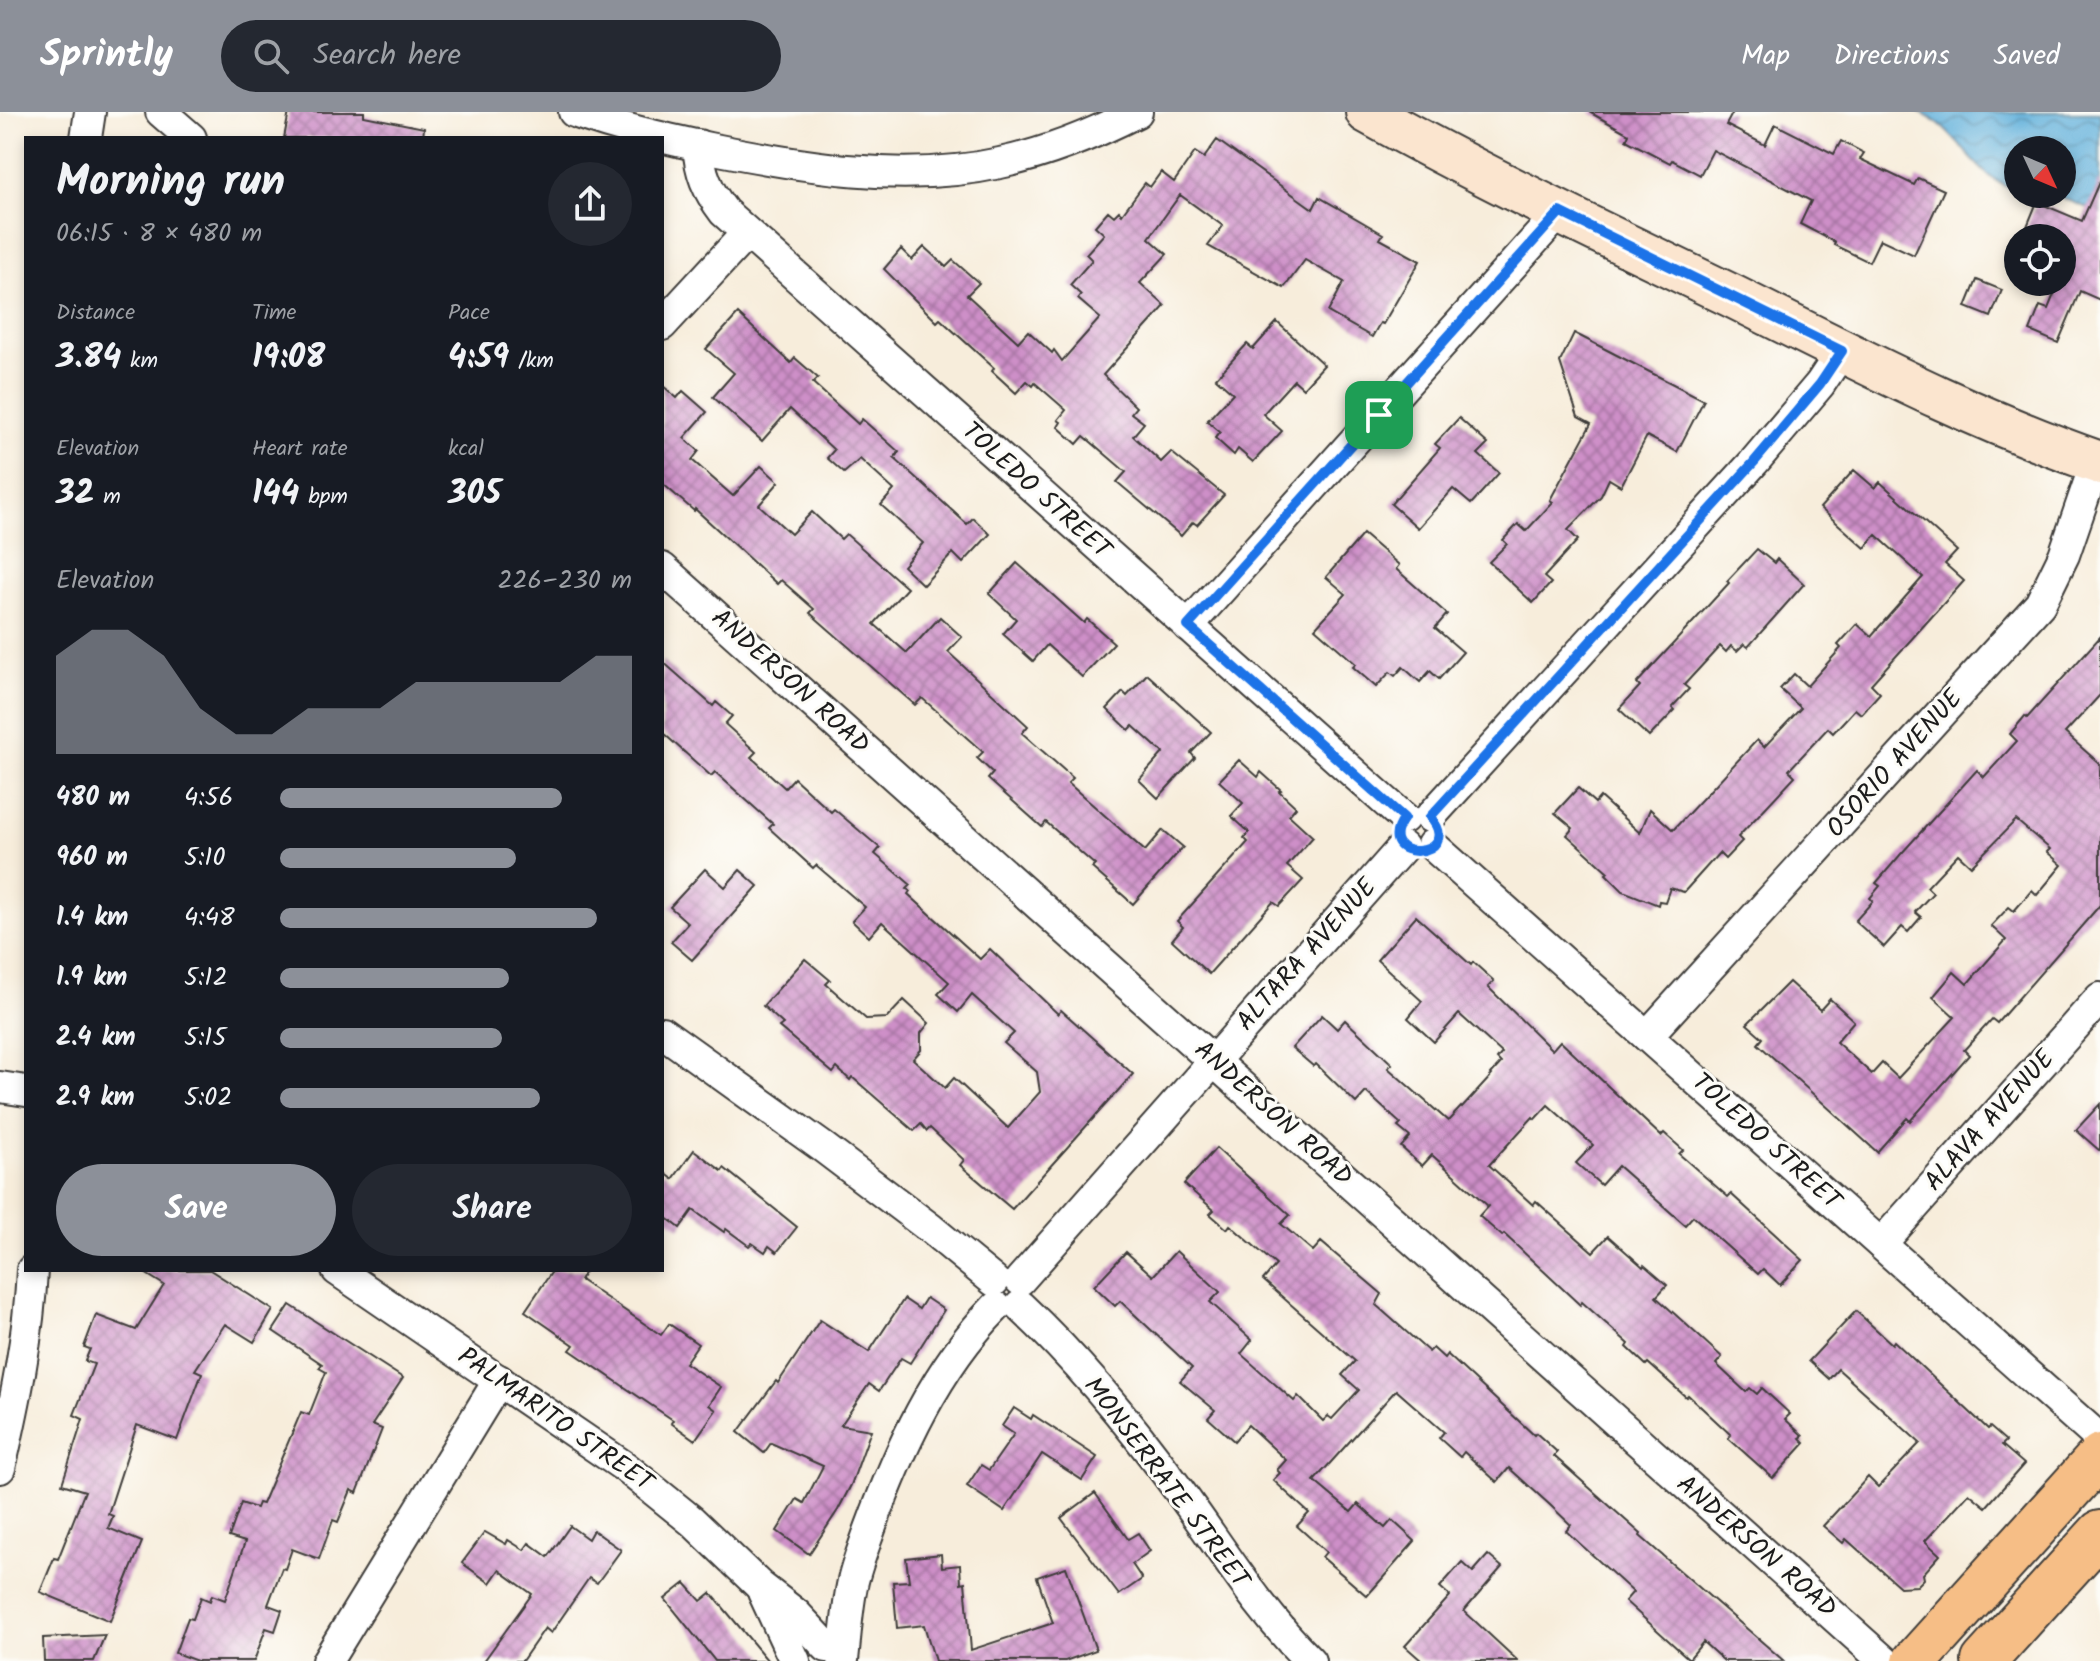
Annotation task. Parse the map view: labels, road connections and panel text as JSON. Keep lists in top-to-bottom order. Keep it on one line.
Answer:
{"streets":{"street":["TOLEDO STREET","ANDERSON ROAD","OSORIO AVENUE","ALTARA AVENUE","ALAVA AVENUE","PALMARITO STREET","MONSERRATE STREET"]},"crossings":[["TOLEDO STREET","OSORIO AVENUE"],["TOLEDO STREET","ALTARA AVENUE"],["TOLEDO STREET","ALAVA AVENUE"],["ANDERSON ROAD","ALTARA AVENUE"],["ALTARA AVENUE","PALMARITO STREET"],["ALTARA AVENUE","MONSERRATE STREET"]],"north":"bottom right","page":{"header":"Sprintly","search":"Search here","nav":["Map","Directions","Saved"],"heading":["Morning run","06:15 · 8 × 480 m"],"stats":[["Distance","3.84 km"],["Time","19:08"],["Pace","4:59 /km"],["Elevation","32 m"],["Heart rate","144 bpm"],["kcal","305"]],"chart":["Elevation","226–230 m"],"list":[{"name":"480 m","note":"4:56"},{"name":"960 m","note":"5:10"},{"name":"1.4 km","note":"4:48"},{"name":"1.9 km","note":"5:12"},{"name":"2.4 km","note":"5:15"},{"name":"2.9 km","note":"5:02"}],"buttons":["Save","Share"]}}
